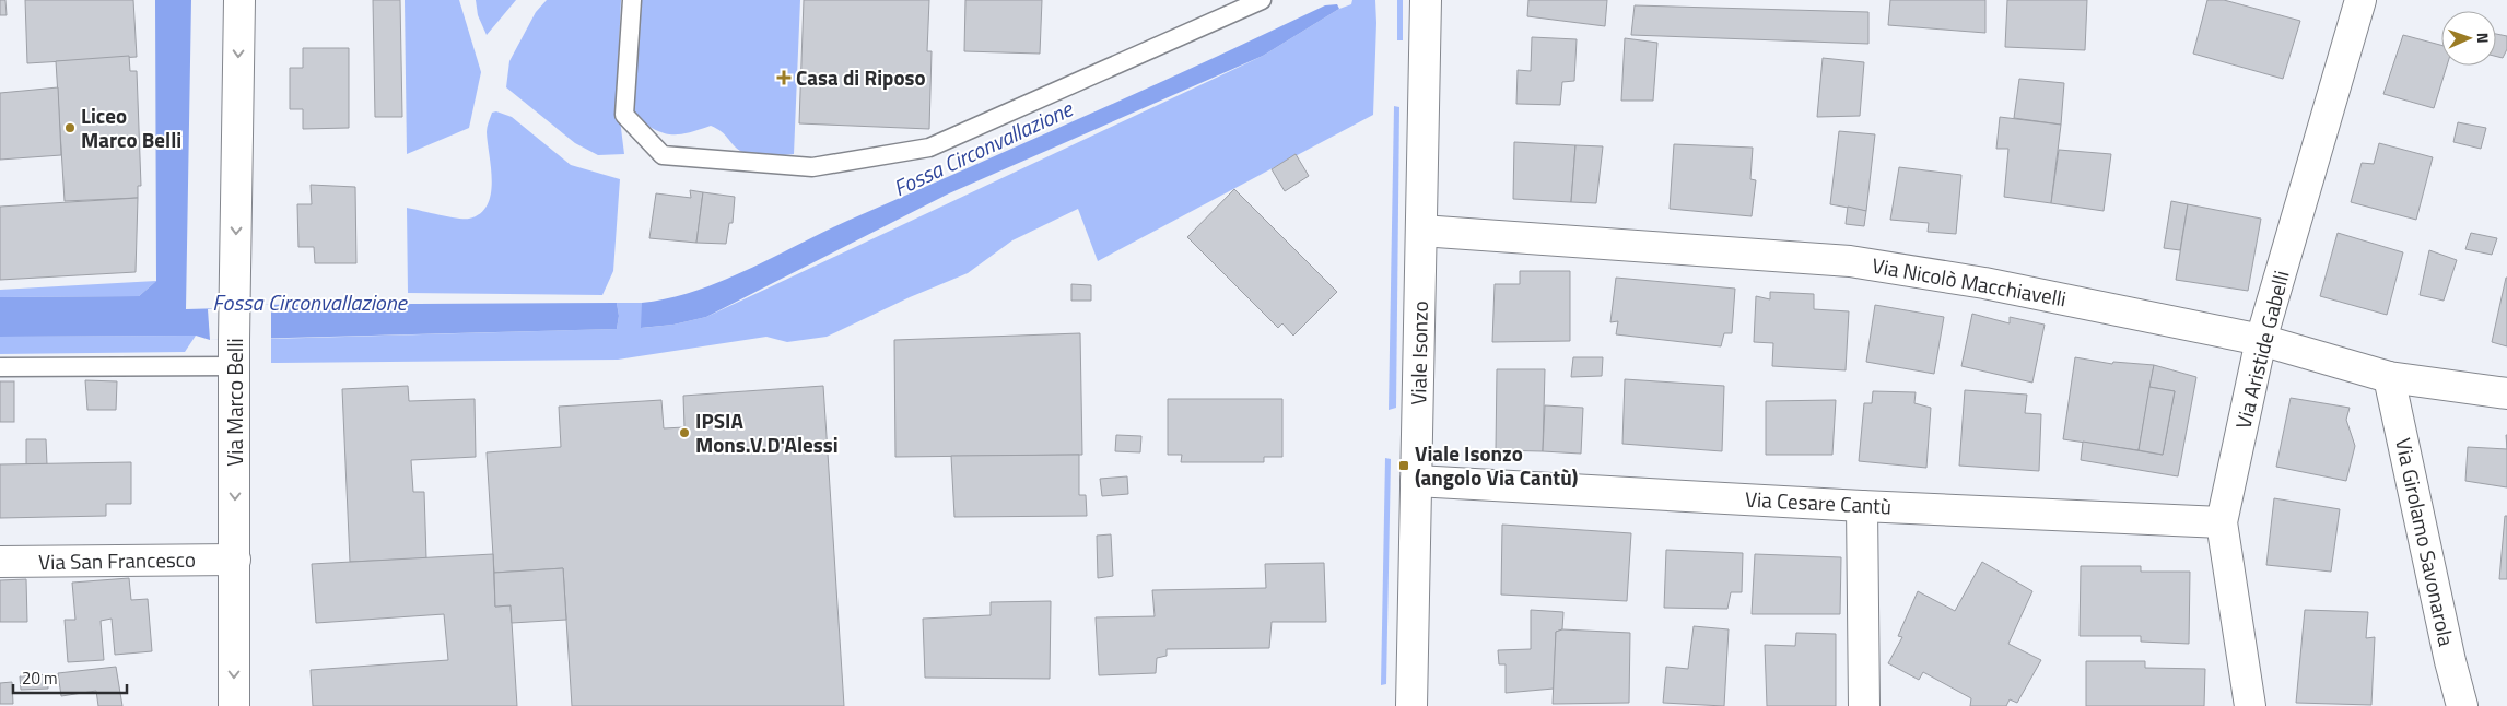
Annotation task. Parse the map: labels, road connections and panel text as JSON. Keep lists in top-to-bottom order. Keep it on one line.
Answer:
{"streets":{"street":["Via Nicolò Macchiavelli","Via Aristide Gabelli","Viale Isonzo","Via Marco Belli","Via Cesare Cantù","Via Girolamo Savonarola","Via San Francesco"]},"crossings":[["Via Nicolò Macchiavelli","Via Aristide Gabelli"],["Via Nicolò Macchiavelli","Viale Isonzo"],["Via Nicolò Macchiavelli","Via Girolamo Savonarola"],["Via Aristide Gabelli","Via Cesare Cantù"],["Viale Isonzo","Via Cesare Cantù"],["Via Marco Belli","Via San Francesco"]],"one_way":["Via Marco Belli"],"water":["Fossa Circonvallazione"],"places":{"health":["Casa di Riposo"],"other":["Liceo Marco Belli","IPSIA Mons.V.D'Alessi"],"transit":["Viale Isonzo (angolo Via Cantù)"]},"scale_bar":"20 m","north":"right"}
